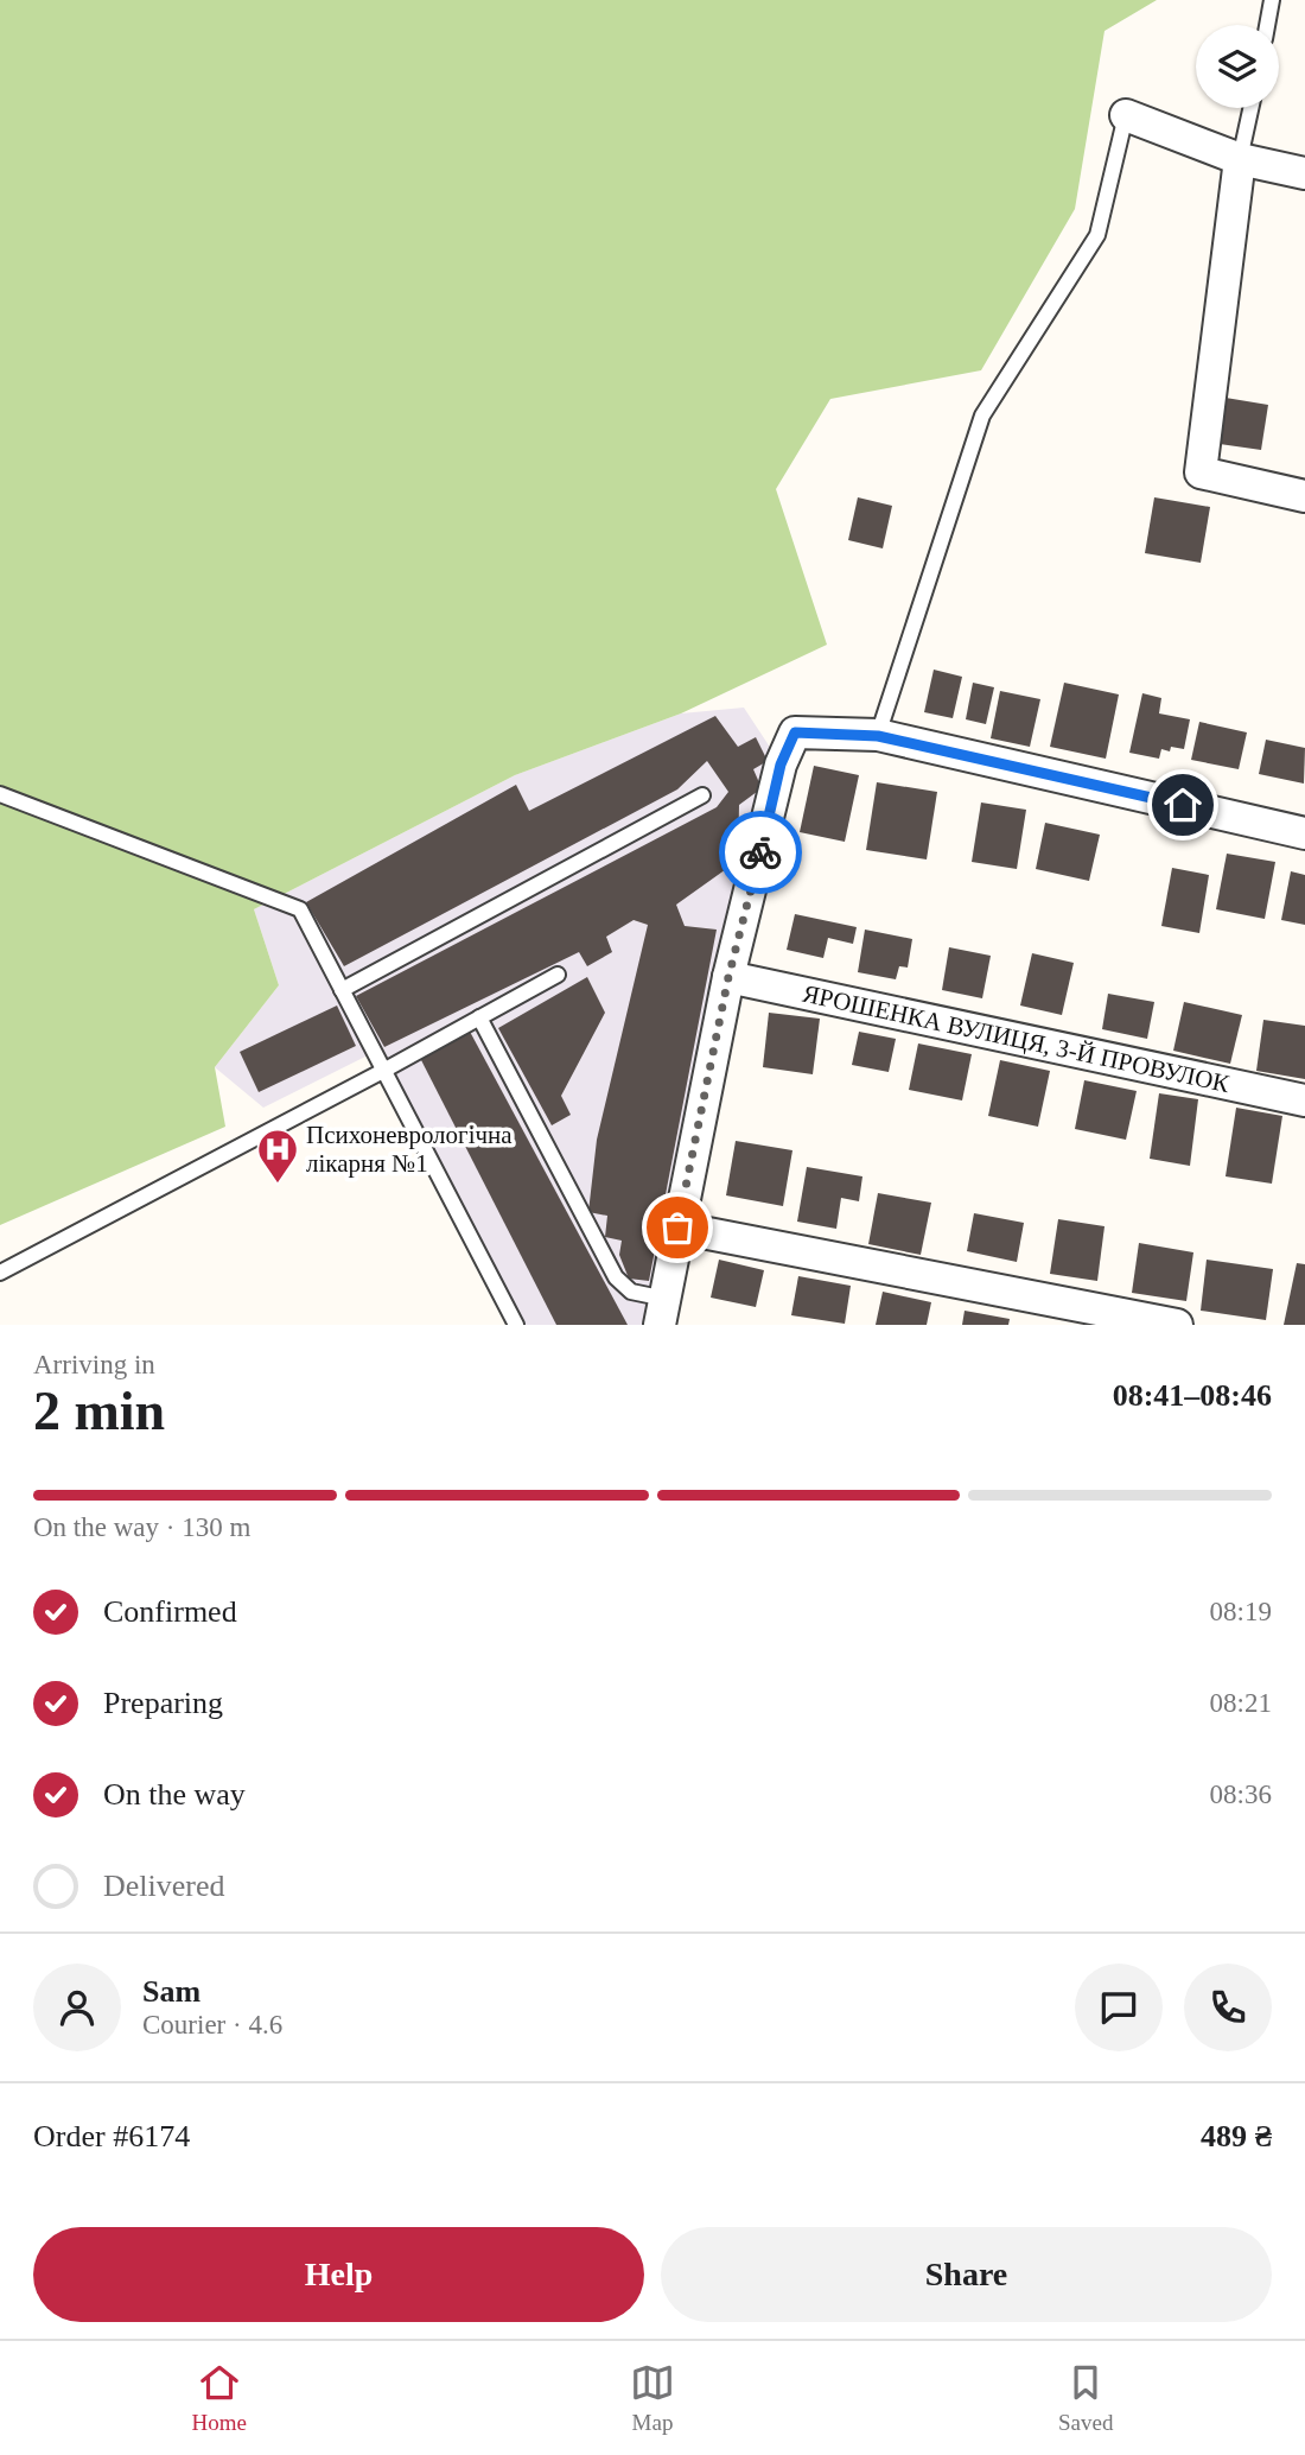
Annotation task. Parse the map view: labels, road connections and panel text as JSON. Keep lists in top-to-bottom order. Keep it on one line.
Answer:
{"streets":{"street":["ЯРОШЕНКА ВУЛИЦЯ, 3-Й ПРОВУЛОК"]},"places":{"hospital":["Психоневрологічна лікарня №1"]},"page":{"heading":["2 min","Arriving in","08:41–08:46"],"panel":["Sam","Courier · 4.6","Order #6174","489 ₴"],"bar":"On the way · 130 m","list":[["Confirmed","08:19"],["Preparing","08:21"],["On the way","08:36"],"Delivered"],"buttons":["Help","Share"],"tabs":["Home","Map","Saved"]}}
